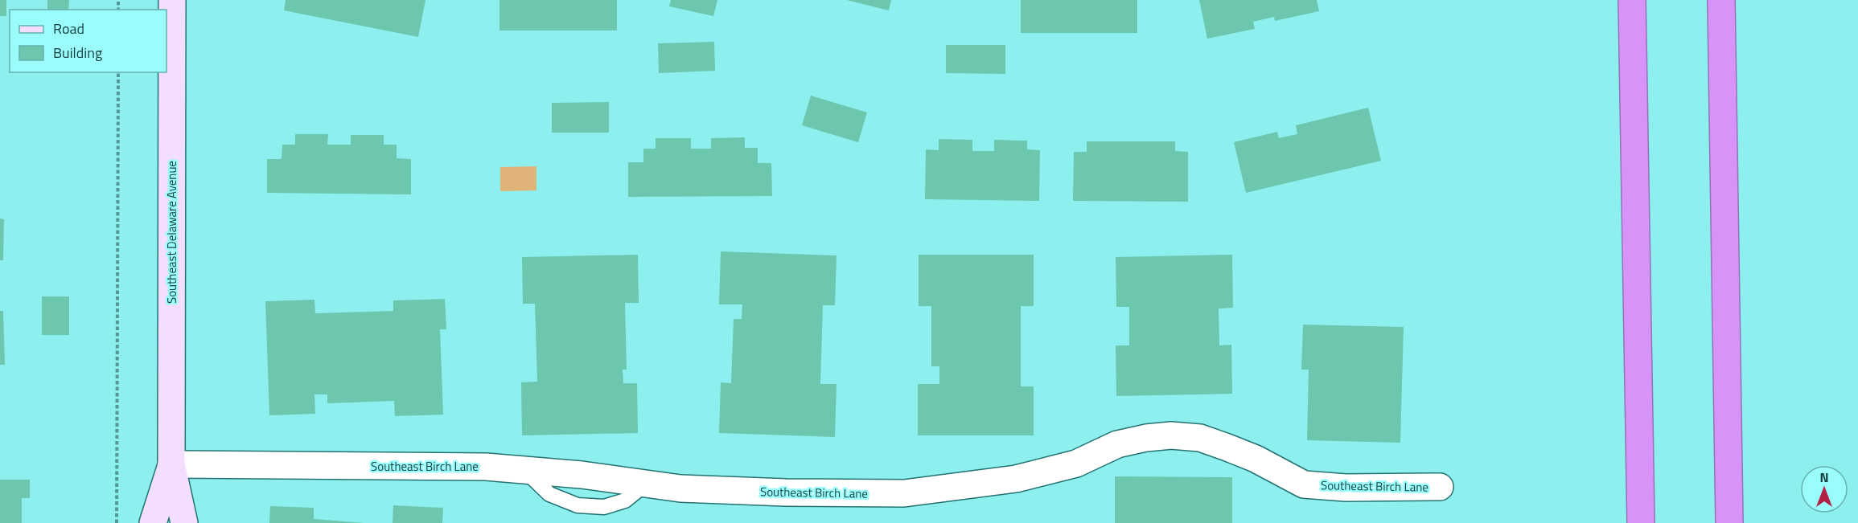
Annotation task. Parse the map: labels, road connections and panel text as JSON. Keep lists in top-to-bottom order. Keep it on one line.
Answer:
{"streets":{"main road":["Southeast Delaware Avenue"],"street":["Southeast Birch Lane"]},"crossings":[["Southeast Delaware Avenue","Southeast Birch Lane"]],"legend":["Road","Building"],"north":"top"}
